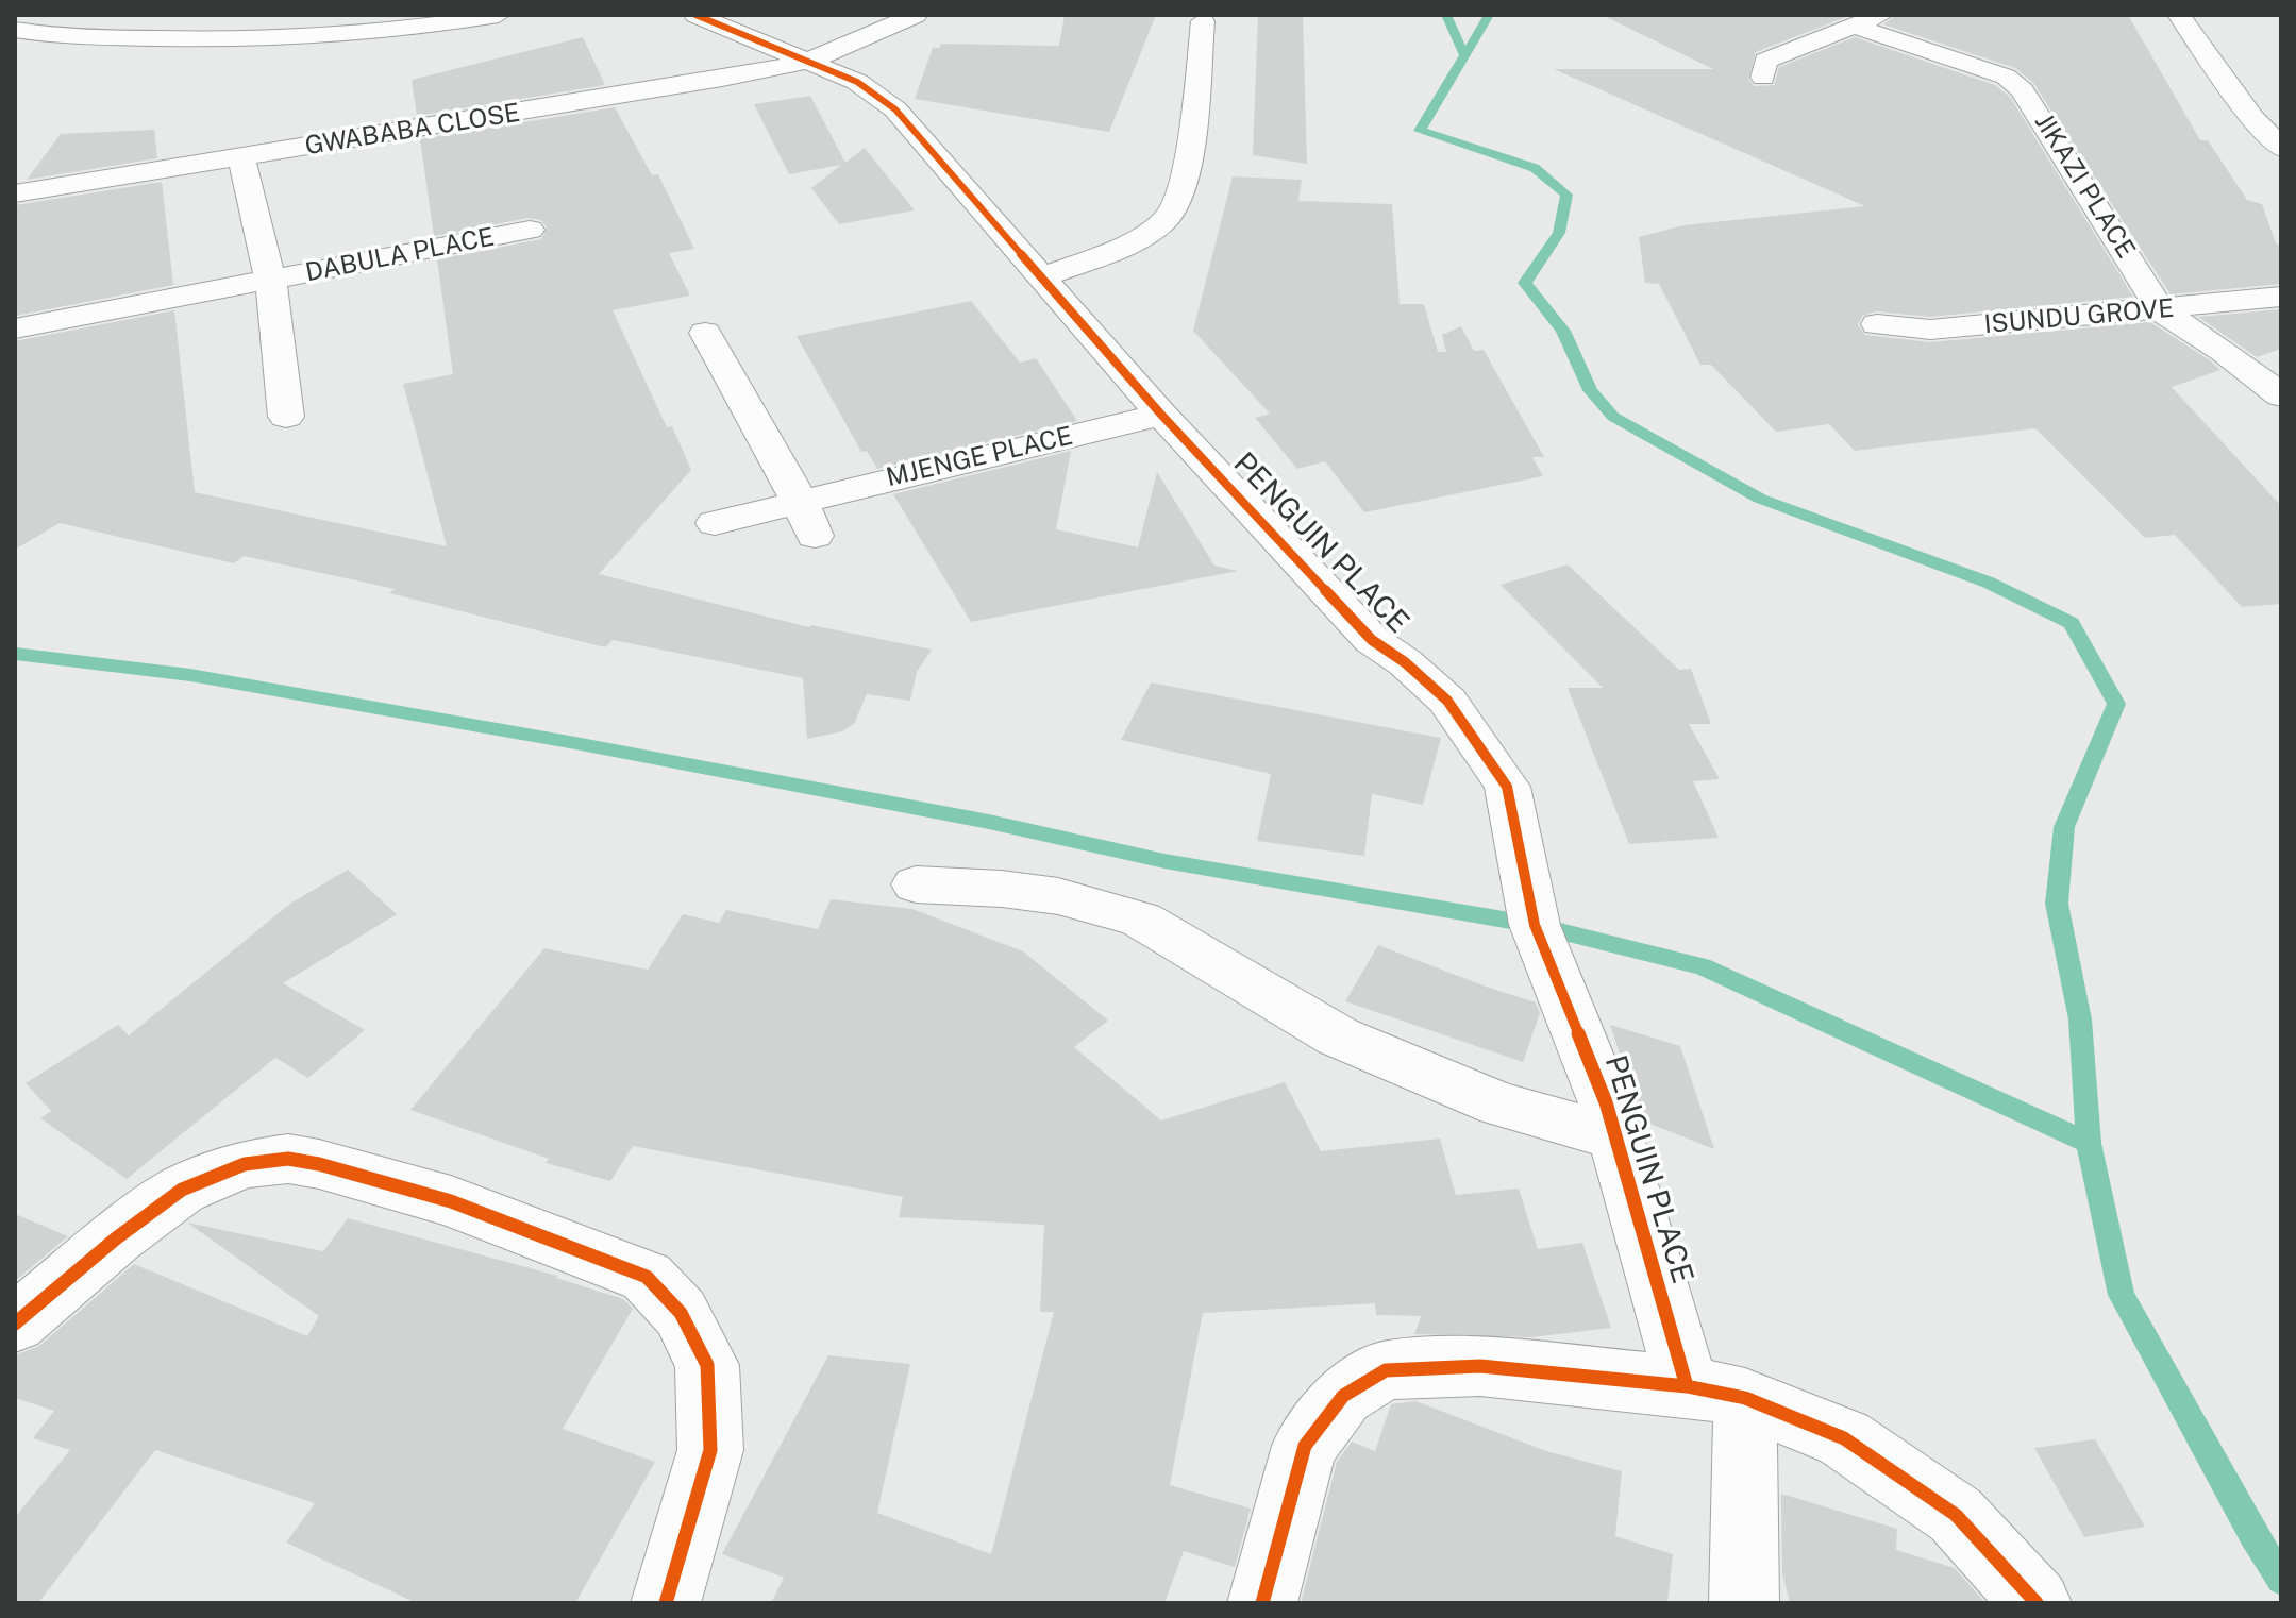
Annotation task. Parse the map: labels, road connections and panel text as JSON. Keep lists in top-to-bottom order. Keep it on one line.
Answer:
{"streets":{"street":["GWABABA CLOSE","JIKAZI PLACE","DABULA PLACE","ISUNDU GROVE","MJENGE PLACE","PENGUIN PLACE"]},"crossings":[["GWABABA CLOSE","DABULA PLACE"],["GWABABA CLOSE","PENGUIN PLACE"],["JIKAZI PLACE","ISUNDU GROVE"],["MJENGE PLACE","PENGUIN PLACE"]]}
